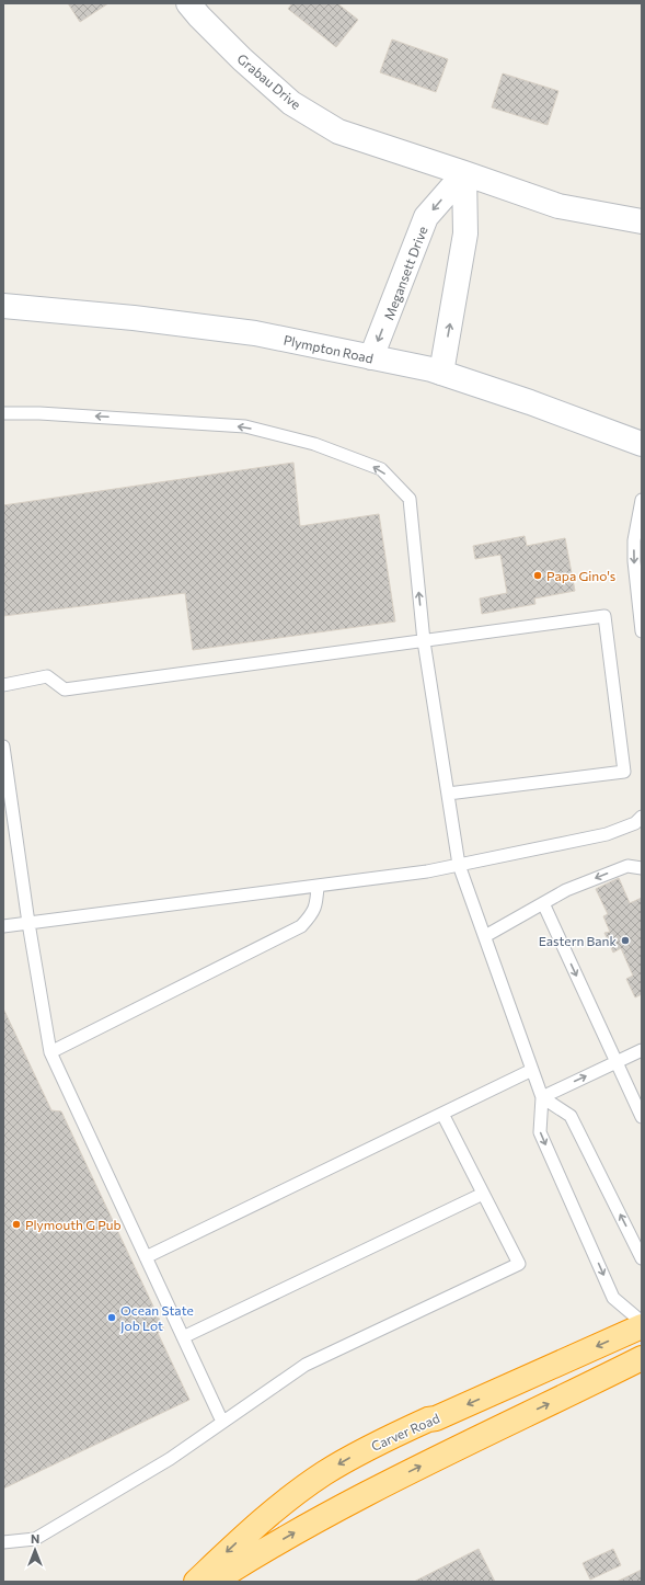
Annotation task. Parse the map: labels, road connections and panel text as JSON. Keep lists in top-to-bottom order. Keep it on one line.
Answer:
{"streets":{"highway":["Carver Road"],"street":["Grabau Drive","Megansett Drive","Plympton Road"]},"crossings":[["Grabau Drive","Megansett Drive"],["Megansett Drive","Plympton Road"]],"places":["Papa Gino's","Eastern Bank","Plymouth G Pub","Ocean State Job Lot"],"north":"top"}
